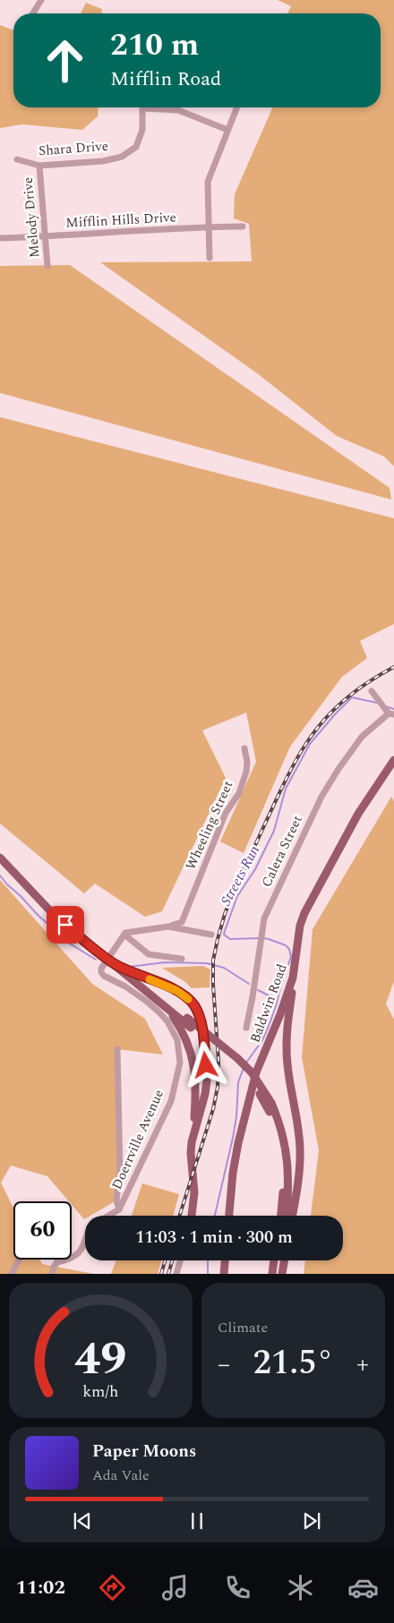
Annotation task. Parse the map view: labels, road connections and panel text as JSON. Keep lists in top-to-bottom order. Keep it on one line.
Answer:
{"streets":{"main road":["Baldwin Road"],"street":["Shara Drive","Melody Drive","Mifflin Hills Drive","Wheeling Street","Calera Street","Doerrville Avenue"]},"crossings":[["Shara Drive","Melody Drive"],["Melody Drive","Mifflin Hills Drive"]],"water":["Streets Run"],"page":{"turn":["210 m","Mifflin Road"],"limit":"60","trip":"11:03 · 1 min · 300 m","tile":"Climate","heat":["−","21.5°","+"],"song":["Paper Moons","Ada Vale"],"tabs":"11:02","gauge":["49","km/h"]}}
